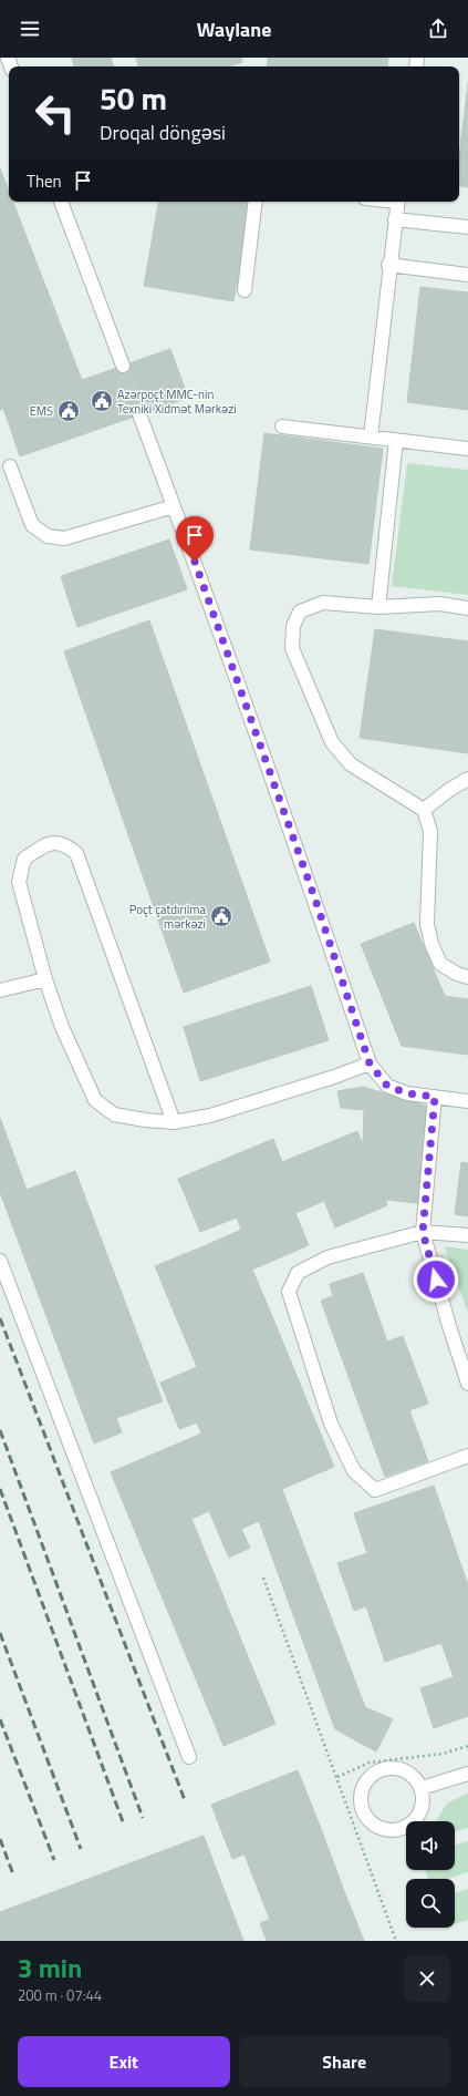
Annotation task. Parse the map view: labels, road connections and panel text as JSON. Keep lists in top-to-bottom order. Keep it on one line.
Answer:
{"places":{"public building":["Azərpoçt MMC-nin Texniki Xidmət Mərkəzi","EMS","Poçt çatdırılma mərkəzi"]},"page":{"header":"Waylane","turn":["50 m","Droqal döngəsi"],"then":"Then","heading":["3 min","200 m · 07:44"],"buttons":["Exit","Share"]}}
